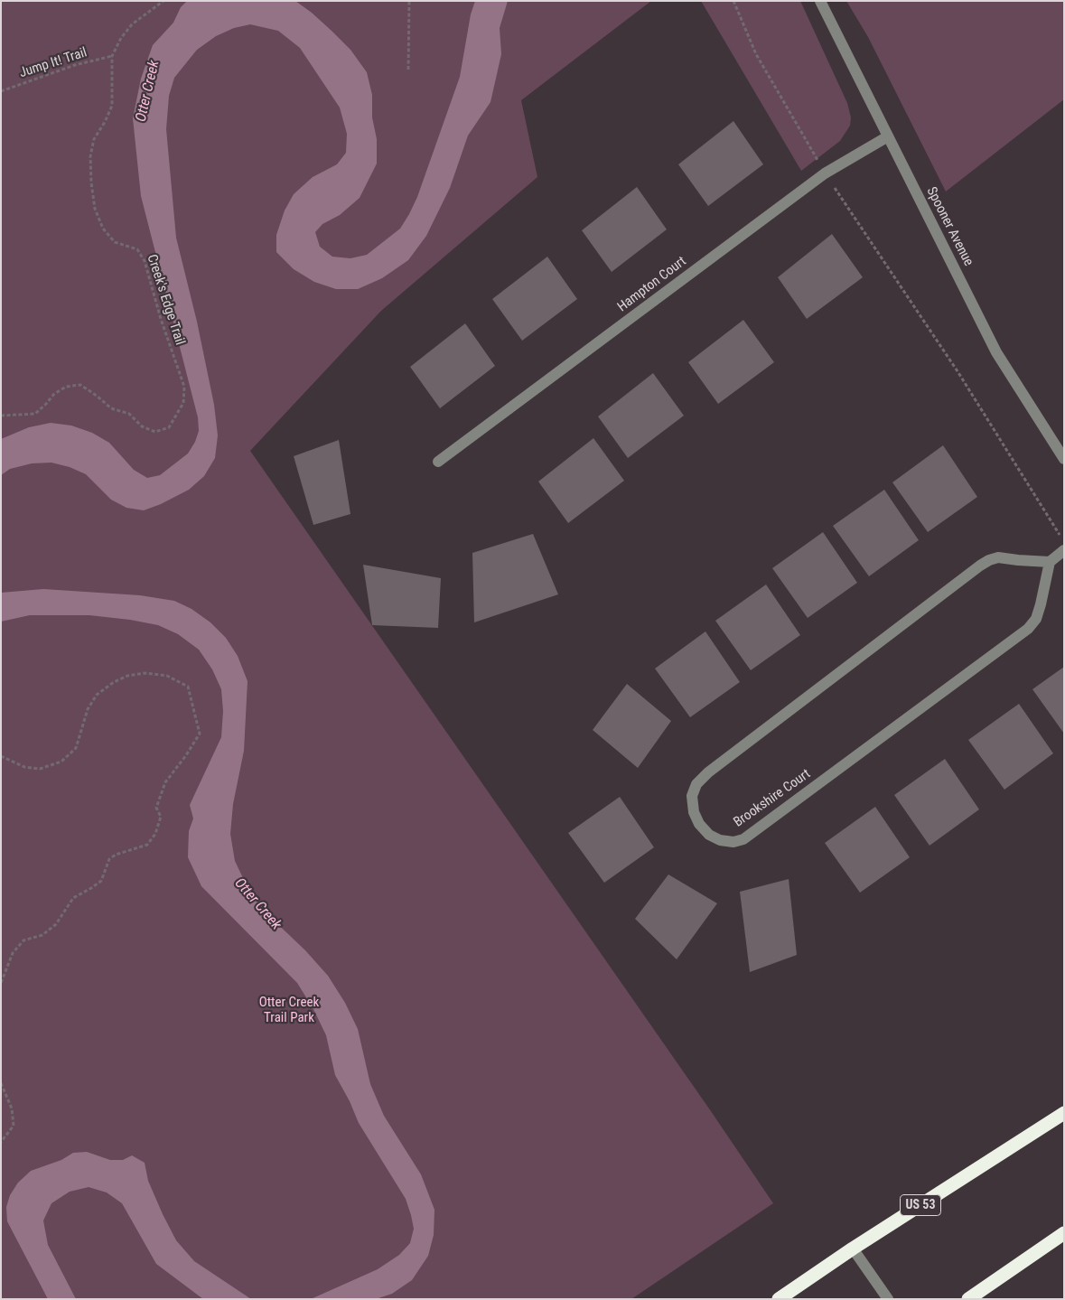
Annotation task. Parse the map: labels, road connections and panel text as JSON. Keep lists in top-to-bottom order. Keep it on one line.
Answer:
{"streets":{"highway":["US 53"],"street":["Spooner Avenue","Hampton Court","Brookshire Court"],"path":["Jump It! Trail","Creek's Edge Trail"]},"crossings":[["Jump It! Trail","Creek's Edge Trail"],["Spooner Avenue","Hampton Court"]],"water":["Otter Creek"],"parks":["Otter Creek Trail Park"]}
